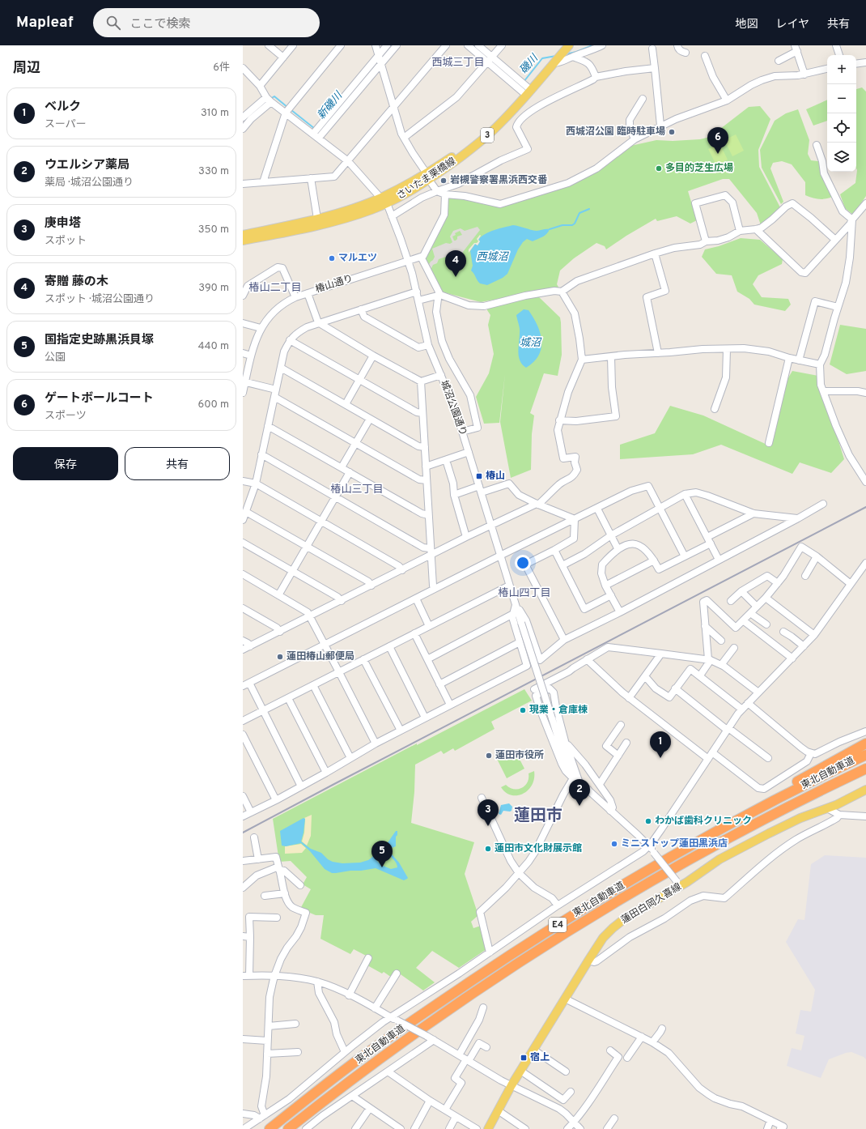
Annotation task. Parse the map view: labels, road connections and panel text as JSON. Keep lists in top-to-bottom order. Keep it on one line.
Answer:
{"streets":{"highway":["東北自動車道","E4"],"main road":["3","さいたま栗橋線","蓮田白岡久喜線"],"street":["椿山通り","城沼公園通り"]},"crossings":[["さいたま栗橋線","城沼公園通り"],["椿山通り","城沼公園通り"]],"districts":["西城三丁目","椿山二丁目","椿山三丁目","椿山四丁目","蓮田市"],"water":["磯川","新磯川","西城沼","城沼"],"places":{"other":["西城沼公園 臨時駐車場","多目的芝生広場","岩槻警察署黒浜西交番","マルエツ","蓮田椿山郵便局","現業・倉庫棟","蓮田市役所","わかば歯科クリニック","ミニストップ蓮田黒浜店","蓮田市文化財展示館"],"transit":["椿山","宿上"]},"page":{"header":"Mapleaf","search":"ここで検索","nav":["地図","レイヤ","共有"],"heading":["周辺","6件"],"map_buttons":["+","−"],"list":[{"mark":"1","name":"ベルク","note":"スーパー","value":"310 m"},{"mark":"2","name":"ウエルシア薬局","note":"薬局 · 城沼公園通り","value":"330 m"},{"mark":"3","name":"庚申塔","note":"スポット","value":"350 m"},{"mark":"4","name":"寄贈 藤の木","note":"スポット · 城沼公園通り","value":"390 m"},{"mark":"5","name":"国指定史跡黒浜貝塚","note":"公園","value":"440 m"},{"mark":"6","name":"ゲートボールコート","note":"スポーツ","value":"600 m"}],"pins":["6","4","1","2","3","5"],"buttons":["保存","共有"]}}
